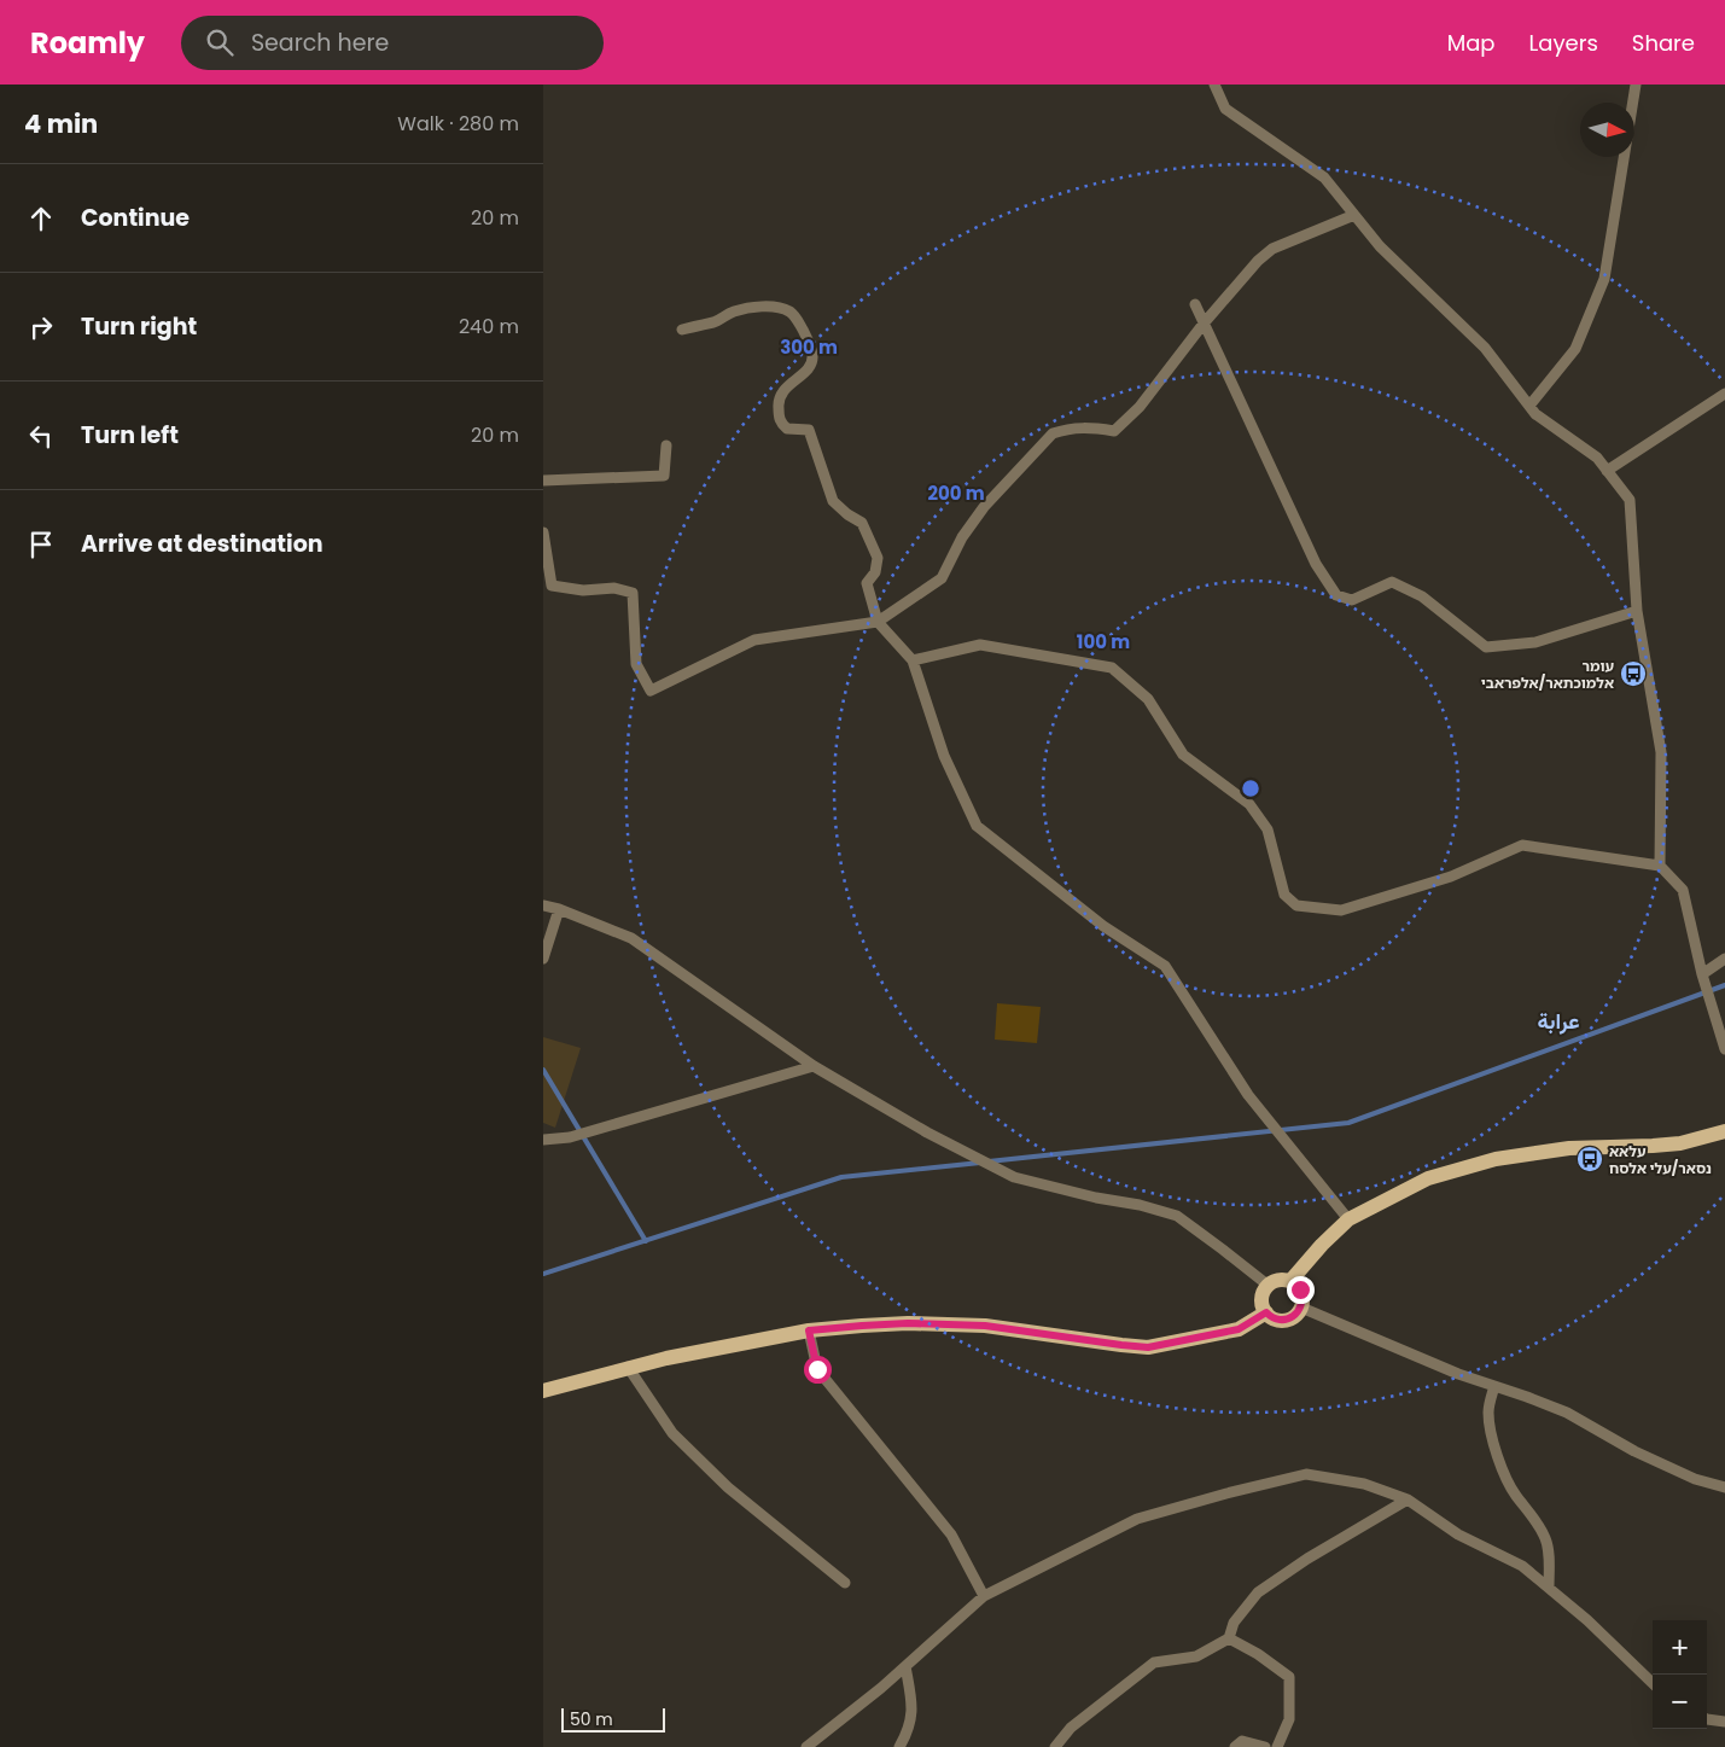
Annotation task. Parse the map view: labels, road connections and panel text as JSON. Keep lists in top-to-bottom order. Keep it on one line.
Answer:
{"districts":["عرابة"],"places":{"bus stop":["עומר אלמוכתאר/אלפראבי","עלאא נסאר/עלי אלסח"]},"scale_bar":"50 m","north":"right","page":{"header":"Roamly","search":"Search here","nav":["Map","Layers","Share"],"heading":["4 min","Walk · 280 m"],"list":[["Continue","20 m"],["Turn right","240 m"],["Turn left","20 m"],"Arrive at destination"],"map_buttons":["+","−"],"scale":"50 m"},"rings":["300 m","200 m","100 m"]}
